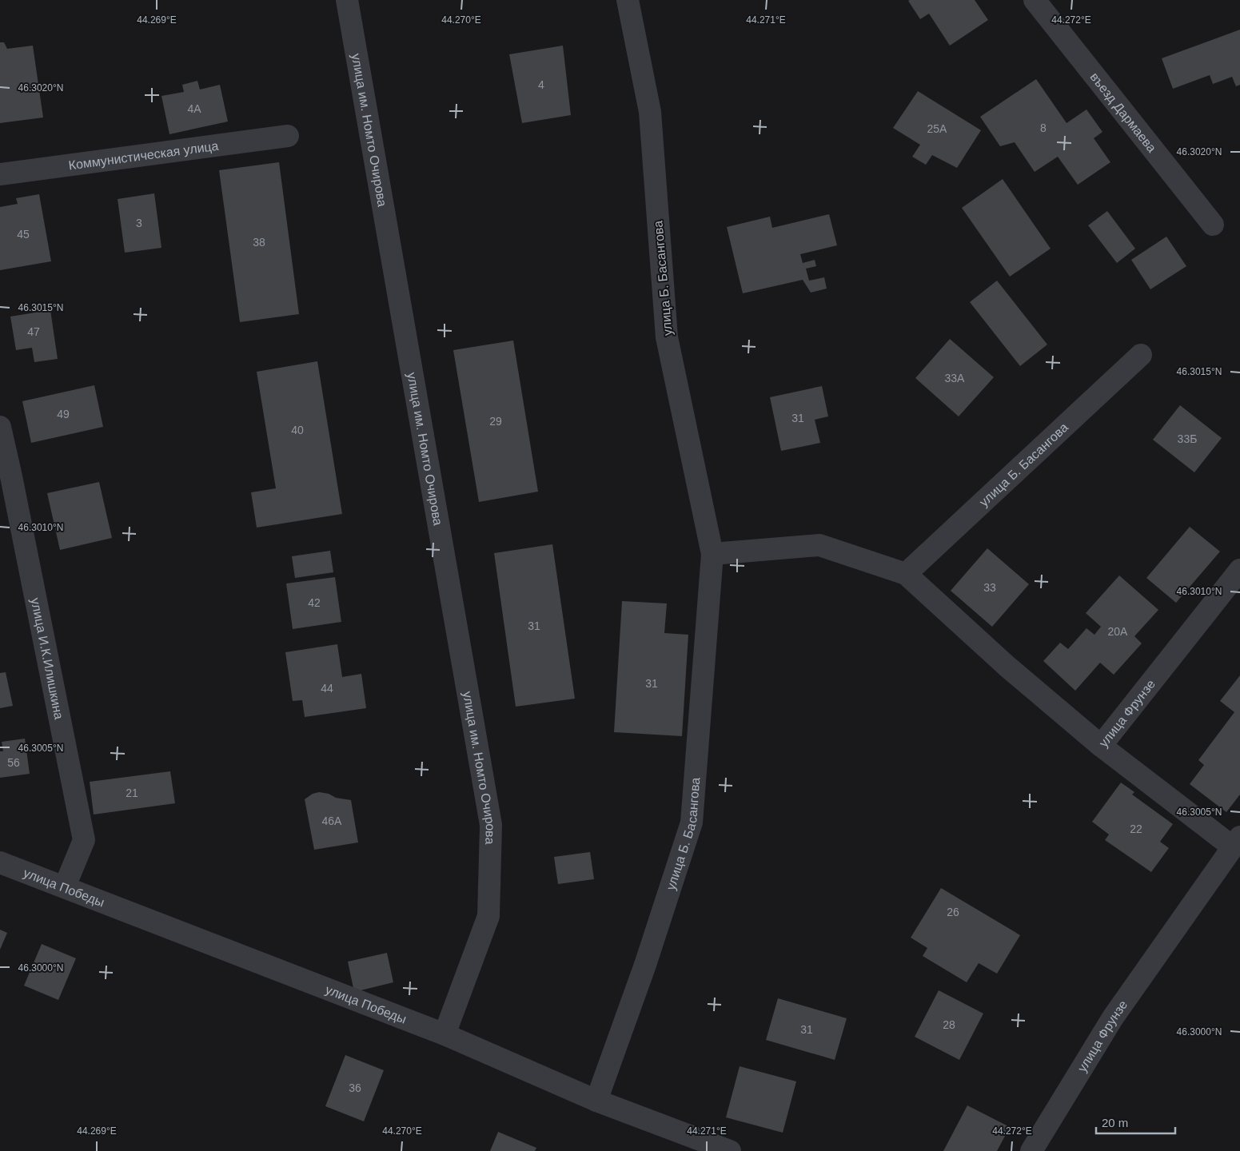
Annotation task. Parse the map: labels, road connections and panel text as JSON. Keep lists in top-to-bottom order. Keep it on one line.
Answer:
{"streets":{"street":["въезд Дармаева","улица им. Номто Очирова","Коммунистическая улица","улица Б. Басангова","улица И.К.Илишкина","улица Фрунзе","улица Победы"]},"crossings":[["улица им. Номто Очирова","улица Победы"],["улица Б. Басангова","улица Победы"],["улица И.К.Илишкина","улица Победы"]],"house_numbers":["4","4А","8","25А","3","45","38","47","33А","49","31","29","40","33Б","33","42","31","20А","31","44","56","21","46А","22","26","28","31","36"],"scale_bar":"20 m","coordinates":["44.269°E","44.270°E","44.271°E","44.272°E","46.3020°N","46.3015°N","46.3010°N","46.3005°N","46.3000°N"]}
